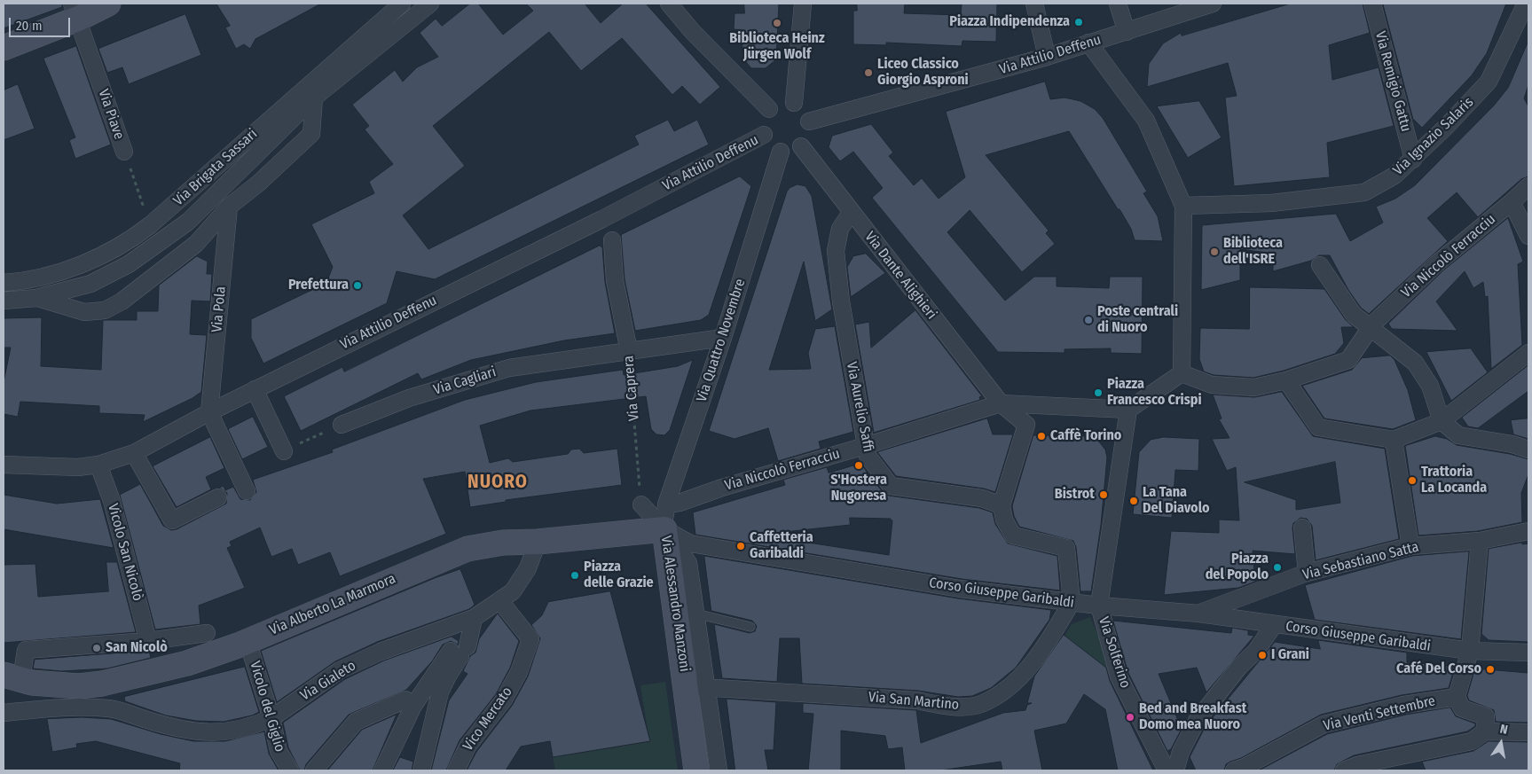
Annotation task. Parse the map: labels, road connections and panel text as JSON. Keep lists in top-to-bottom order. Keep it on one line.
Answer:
{"streets":{"street":["Via Attilio Deffenu","Via Remigio Gattu","Via Piave","Via Ignazio Salaris","Via Brigata Sassari","Via Niccolò Ferracciu","Via Dante Alighieri","Via Pola","Via Quattro Novembre","Via Cagliari","Via Caprera","Via Aurelio Saffi","Vicolo San Nicolò","Via Sebastiano Satta","Corso Giuseppe Garibaldi","Via Alessandro Manzoni","Via Alberto La Marmora","Via Solferino","Via Gialeto","Via San Martino","Vicolo del Giglio","Via Venti Settembre","Vico Mercato"]},"crossings":[["Via Attilio Deffenu","Via Dante Alighieri"],["Via Attilio Deffenu","Via Pola"],["Via Attilio Deffenu","Via Quattro Novembre"],["Via Attilio Deffenu","Vicolo San Nicolò"],["Via Remigio Gattu","Via Ignazio Salaris"],["Via Piave","Via Brigata Sassari"],["Via Brigata Sassari","Via Pola"],["Via Niccolò Ferracciu","Via Dante Alighieri"],["Via Niccolò Ferracciu","Via Quattro Novembre"],["Via Niccolò Ferracciu","Via Aurelio Saffi"],["Via Dante Alighieri","Via Quattro Novembre"],["Via Dante Alighieri","Via Aurelio Saffi"],["Via Quattro Novembre","Via Cagliari"],["Via Quattro Novembre","Corso Giuseppe Garibaldi"],["Via Quattro Novembre","Via Alessandro Manzoni"],["Via Quattro Novembre","Via Alberto La Marmora"],["Via Cagliari","Via Caprera"],["Via Sebastiano Satta","Corso Giuseppe Garibaldi"],["Corso Giuseppe Garibaldi","Via Alessandro Manzoni"],["Corso Giuseppe Garibaldi","Via Alberto La Marmora"],["Corso Giuseppe Garibaldi","Via Solferino"],["Corso Giuseppe Garibaldi","Via San Martino"],["Via Alessandro Manzoni","Via Alberto La Marmora"],["Via Alessandro Manzoni","Via San Martino"],["Via Alberto La Marmora","Via Gialeto"],["Via Alberto La Marmora","Vicolo del Giglio"],["Via Gialeto","Vicolo del Giglio"],["Via Gialeto","Vico Mercato"]],"districts":["NUORO"],"places":["Piazza Indipendenza","Biblioteca Heinz Jürgen Wolf","Liceo Classico Giorgio Asproni","Biblioteca dell'ISRE","Prefettura","Poste centrali di Nuoro","Piazza Francesco Crispi","Caffè Torino","S'Hostera Nugoresa","Trattoria La Locanda","Bistrot","La Tana Del Diavolo","Caffetteria Garibaldi","Piazza del Popolo","Piazza delle Grazie","San Nicolò","I Grani","Café Del Corso","Bed and Breakfast Domo mea Nuoro"],"scale_bar":"20 m","north":"top"}
